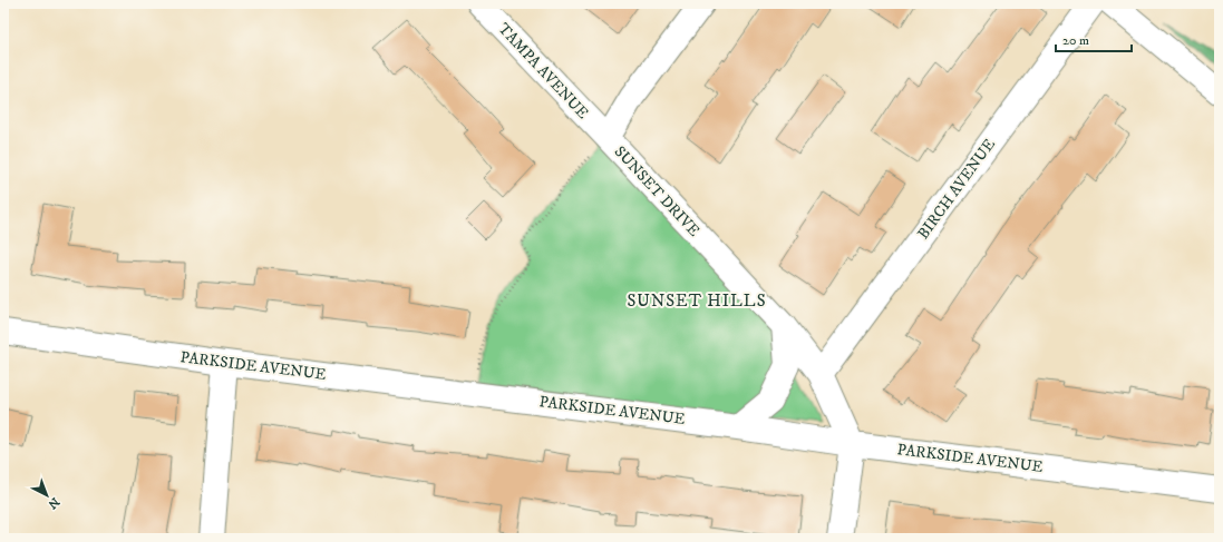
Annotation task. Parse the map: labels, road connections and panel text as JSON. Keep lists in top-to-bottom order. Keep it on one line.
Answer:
{"streets":{"street":["TAMPA AVENUE","BIRCH AVENUE","SUNSET DRIVE","PARKSIDE AVENUE"]},"crossings":[["TAMPA AVENUE","SUNSET DRIVE"],["BIRCH AVENUE","SUNSET DRIVE"],["SUNSET DRIVE","PARKSIDE AVENUE"]],"districts":["SUNSET HILLS"],"scale_bar":"20 m","north":"bottom right"}
